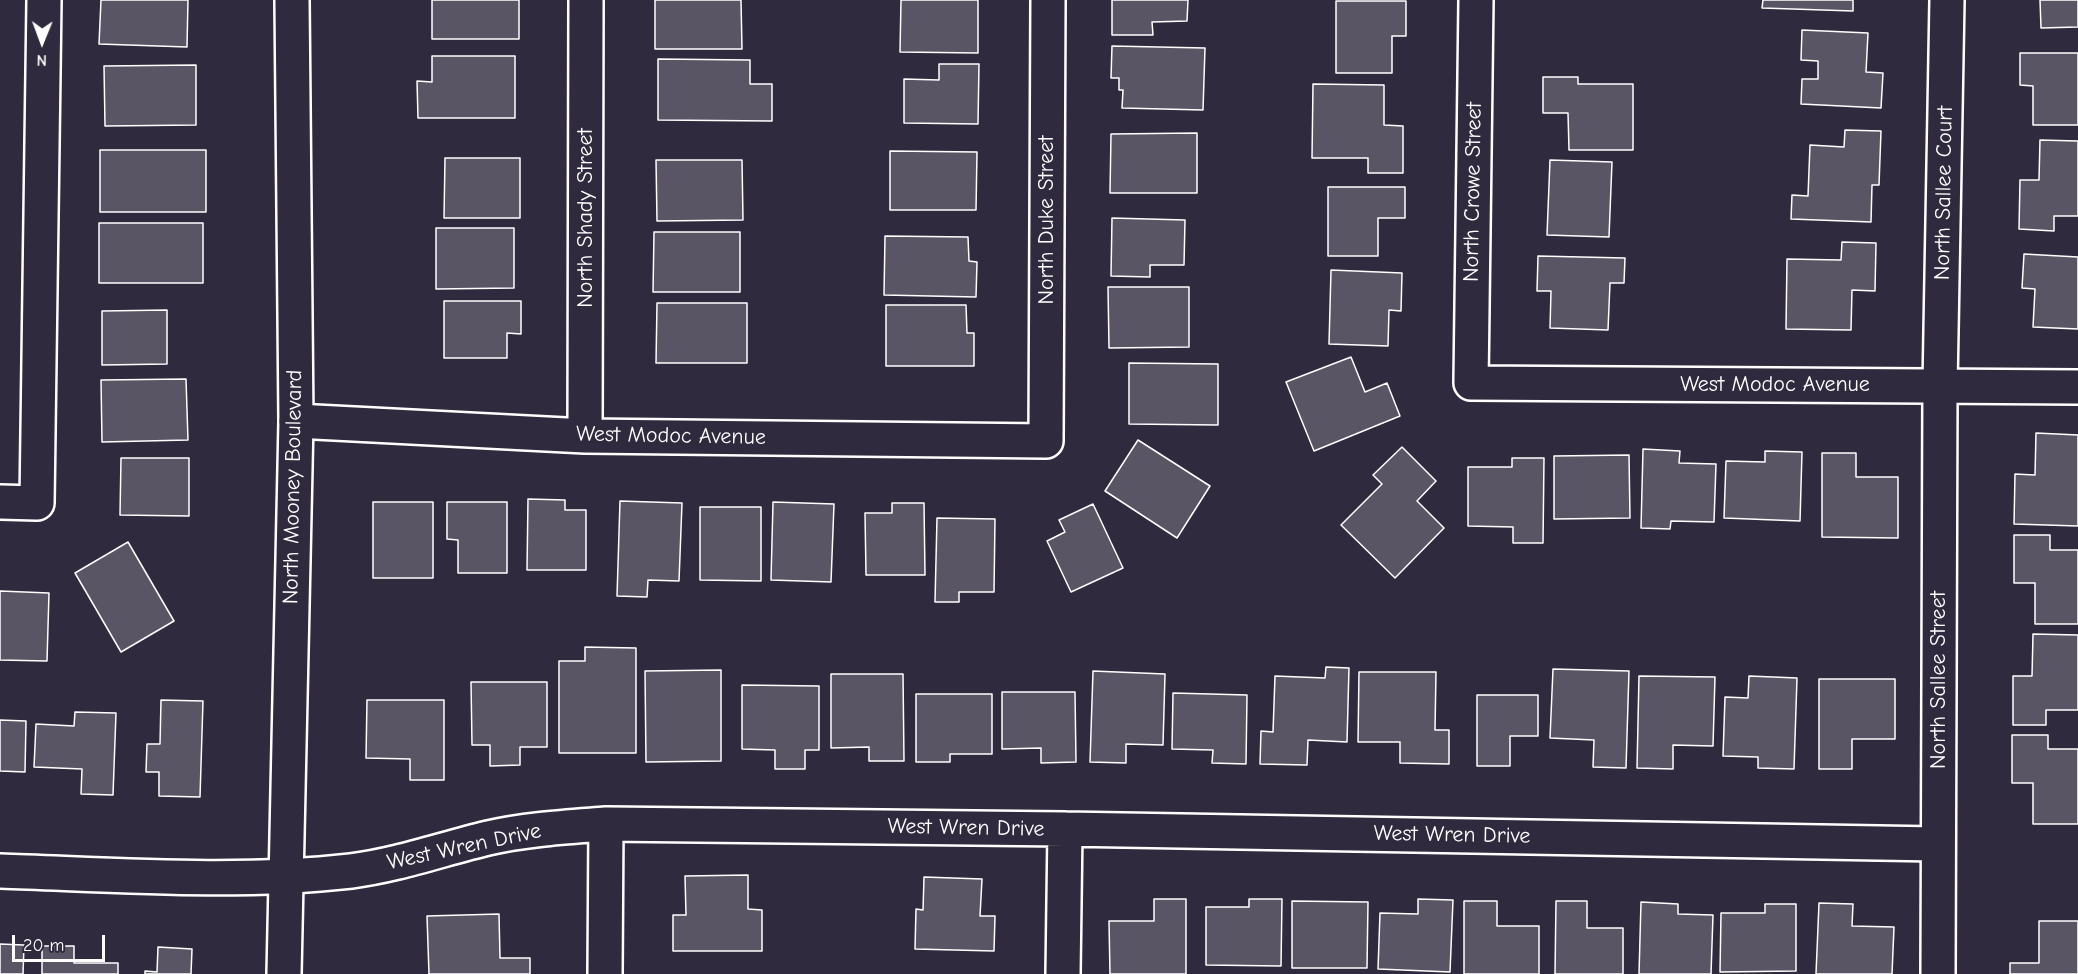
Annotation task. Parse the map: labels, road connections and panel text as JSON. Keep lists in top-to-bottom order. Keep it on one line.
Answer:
{"streets":{"street":["North Crowe Street","North Sallee Court","North Shady Street","North Duke Street","West Modoc Avenue","North Mooney Boulevard","North Sallee Street","West Wren Drive"]},"crossings":[["North Crowe Street","West Modoc Avenue"],["North Sallee Court","West Modoc Avenue"],["North Sallee Court","North Sallee Street"],["North Shady Street","West Modoc Avenue"],["North Duke Street","West Modoc Avenue"],["West Modoc Avenue","North Mooney Boulevard"],["West Modoc Avenue","North Sallee Street"],["North Mooney Boulevard","West Wren Drive"],["North Sallee Street","West Wren Drive"]],"scale_bar":"20 m","north":"bottom"}
